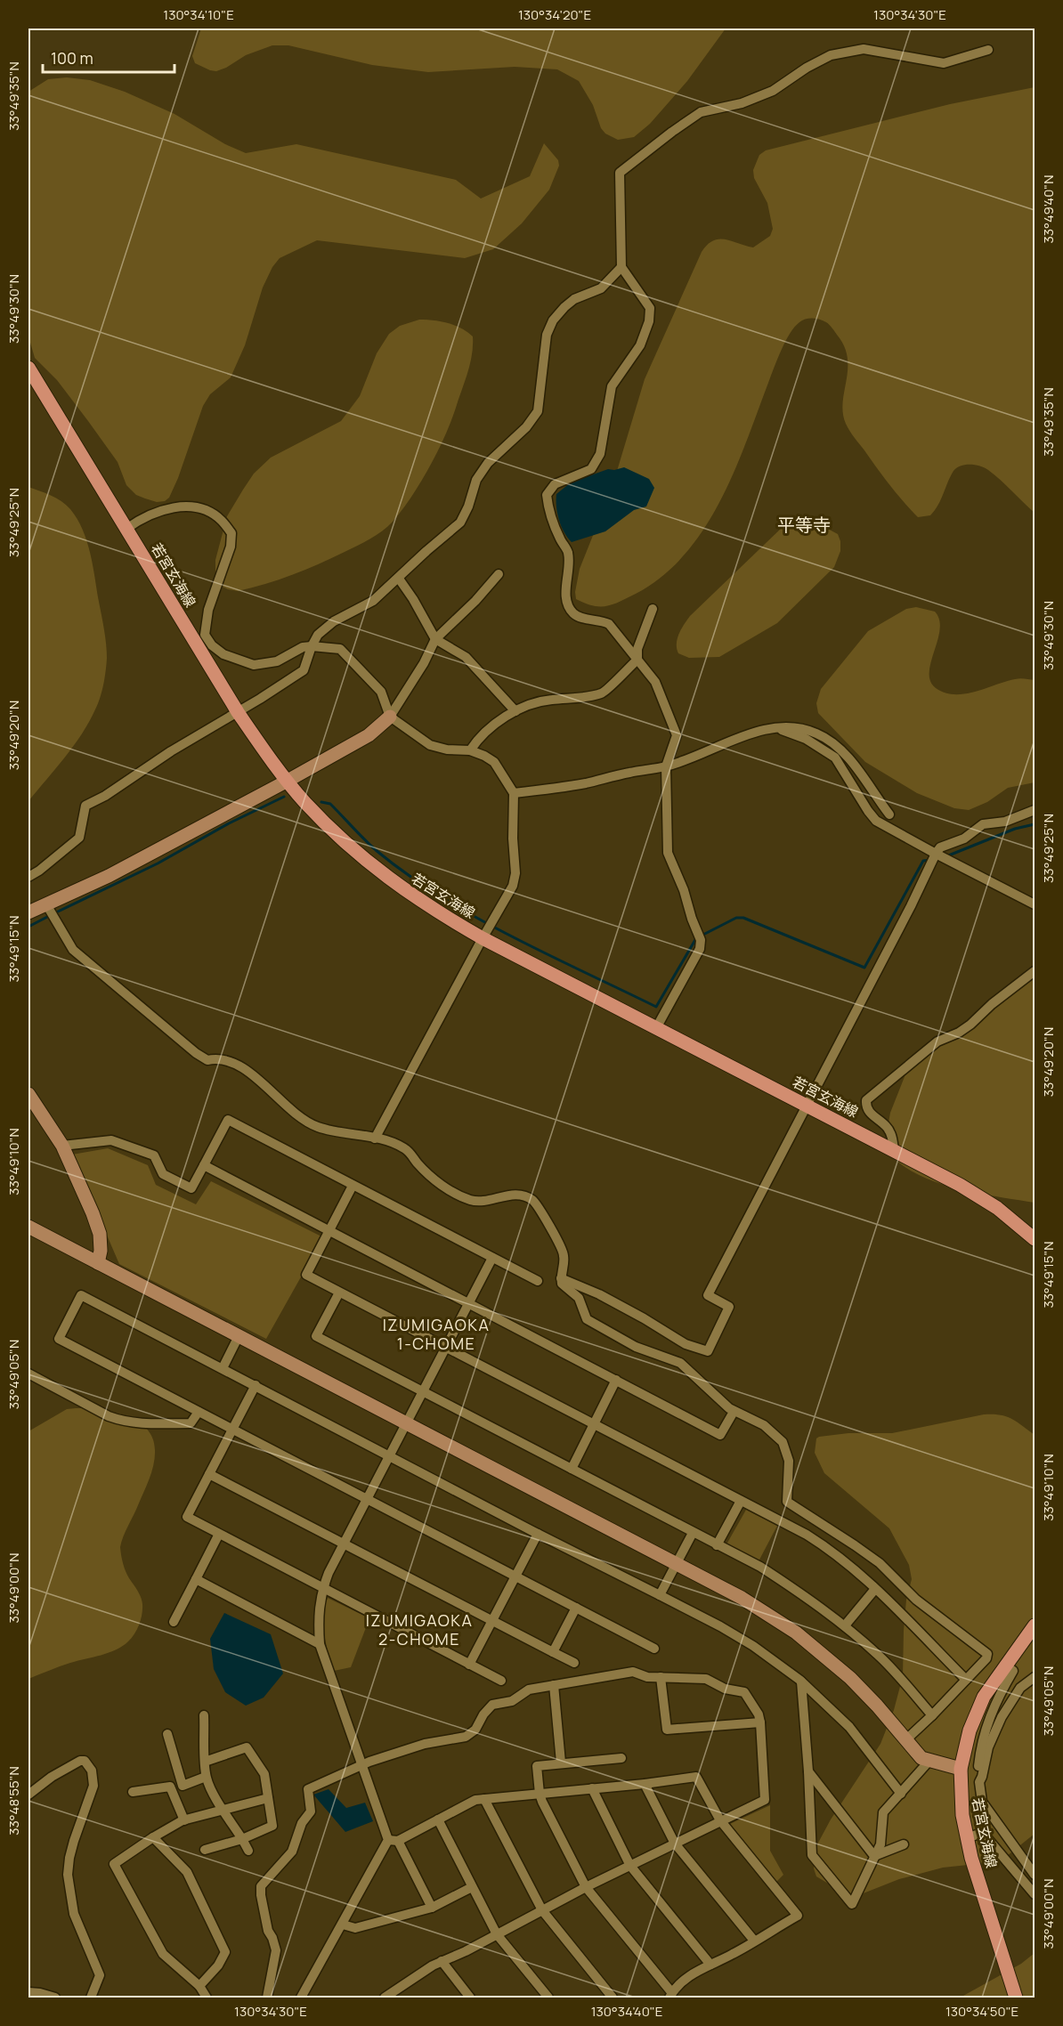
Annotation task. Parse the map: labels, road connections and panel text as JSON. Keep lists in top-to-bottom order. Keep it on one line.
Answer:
{"streets":{"main road":["若宮玄海線"]},"districts":["平等寺","IZUMIGAOKA 1-CHOME","IZUMIGAOKA 2-CHOME"],"scale_bar":"100 m","coordinates":["130°34'10\"E","130°34'20\"E","130°34'30\"E","33°49'35\"N","33°49'40\"N","33°49'30\"N","33°49'25\"N","33°49'20\"N","33°49'15\"N","33°49'10\"N","33°49'05\"N","33°49'00\"N","33°48'55\"N","130°34'40\"E","130°34'50\"E"]}
